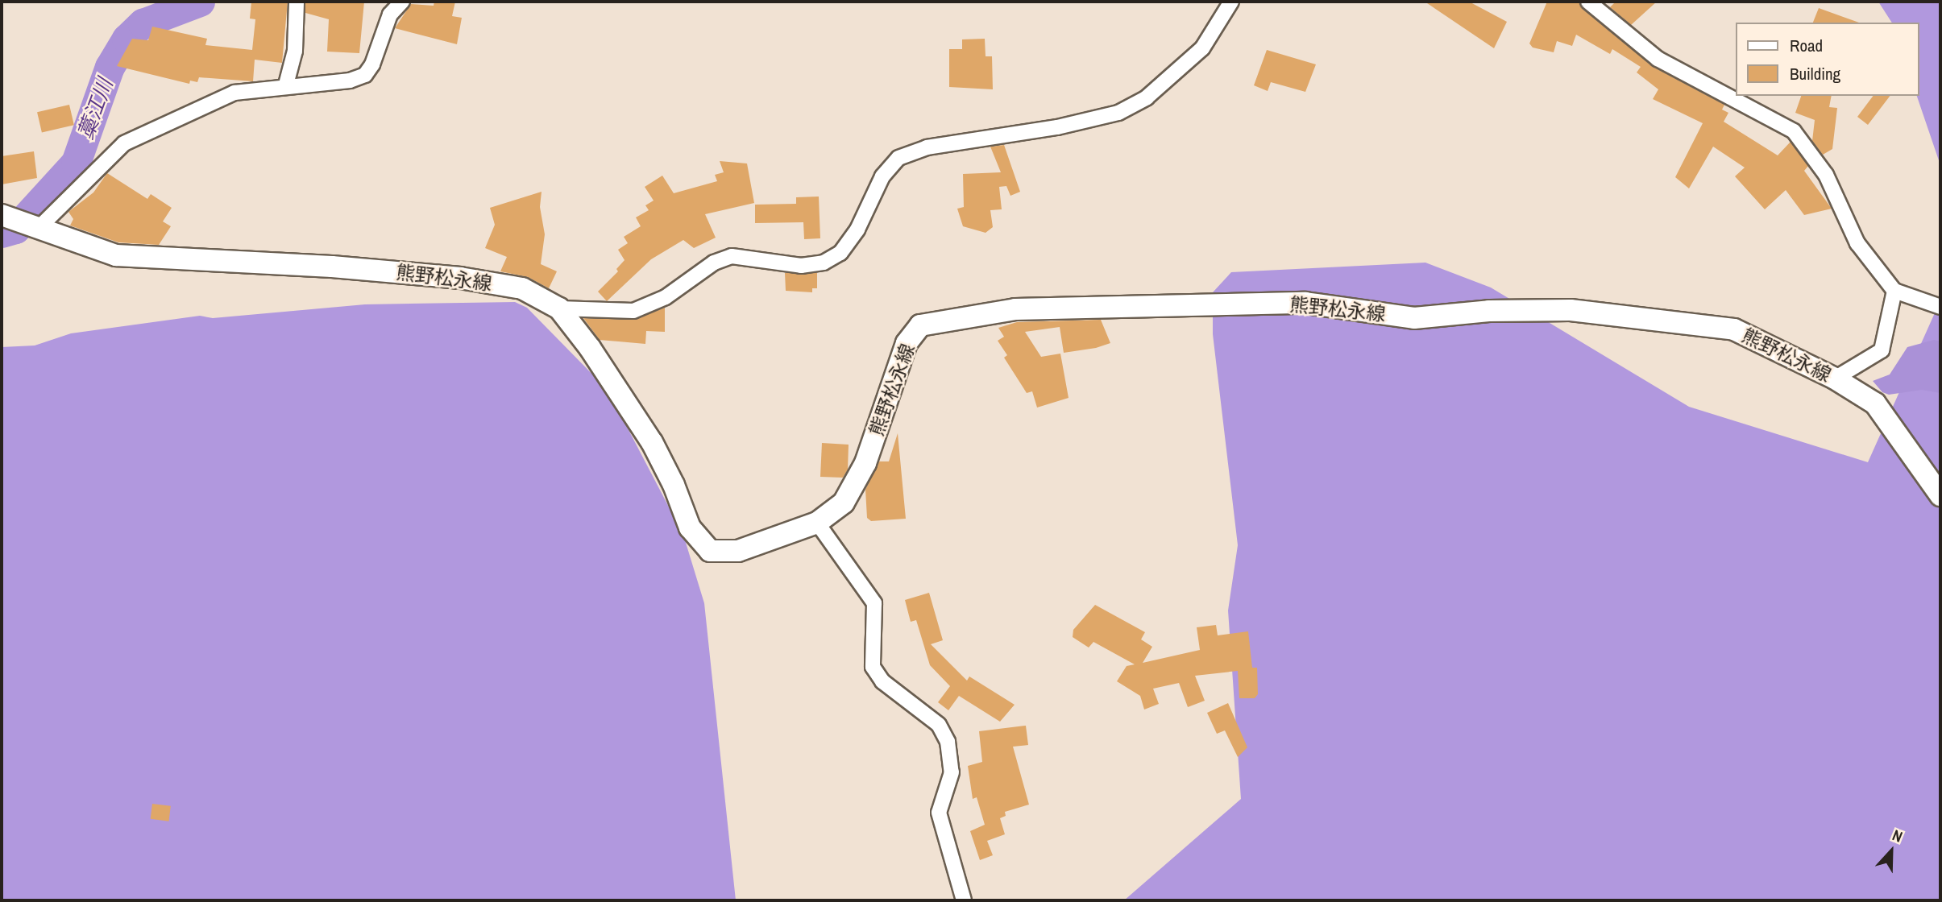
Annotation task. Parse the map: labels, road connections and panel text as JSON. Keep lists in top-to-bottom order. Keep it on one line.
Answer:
{"streets":{"main road":["熊野松永線"]},"water":["藁江川"],"legend":["Road","Building"],"north":"top"}
